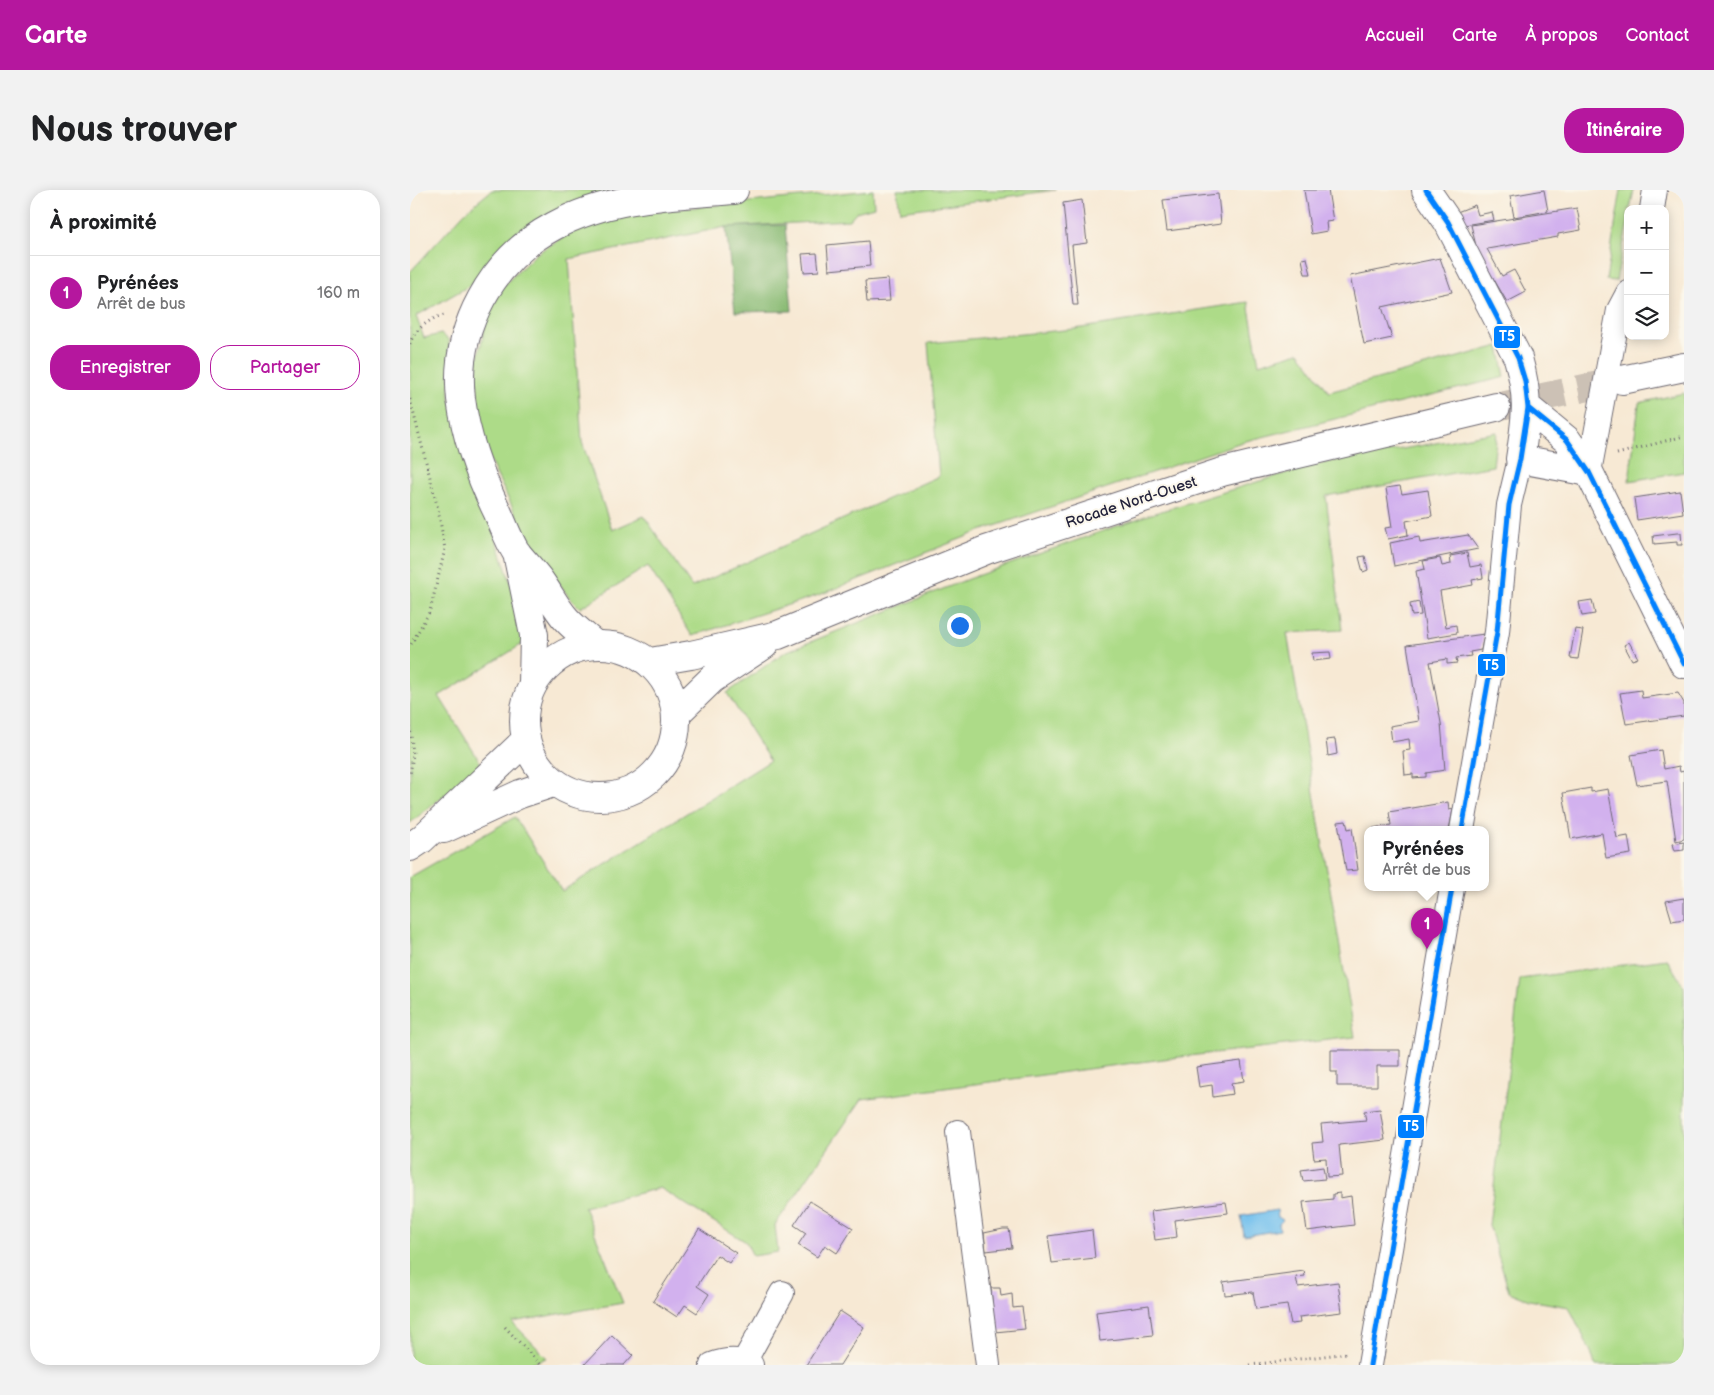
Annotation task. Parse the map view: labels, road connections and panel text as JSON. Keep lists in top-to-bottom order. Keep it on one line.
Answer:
{"streets":{"main road":["Rocade Nord-Ouest"]},"lines":["transit line T5"],"page":{"header":"Carte","nav":["Accueil","Carte","À propos","Contact"],"buttons":["Itinéraire",["Enregistrer","Partager"]],"title":"Nous trouver","heading":"À proximité","map_buttons":["+","−"],"list":[{"mark":"1","name":"Pyrénées","note":"Arrêt de bus","value":"160 m"}],"popup":["Pyrénées","Arrêt de bus"],"pins":"1"}}
